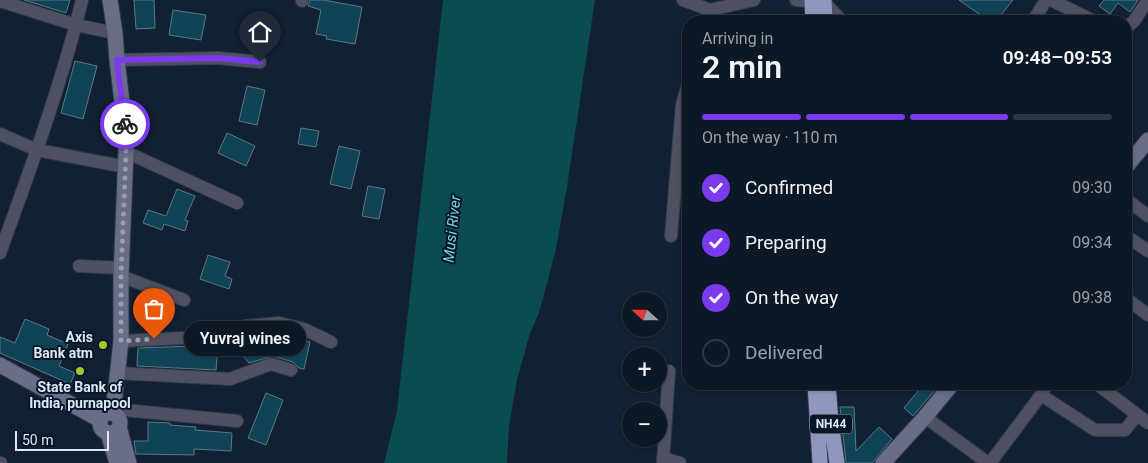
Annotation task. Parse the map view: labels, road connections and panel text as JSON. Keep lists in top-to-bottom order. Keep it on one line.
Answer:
{"streets":{"highway":["NH44"]},"water":["Musi River"],"places":["Yuvraj wines","Axis Bank atm","State Bank of India, purnapool"],"scale_bar":"50 m","north":"left","page":{"heading":["2 min","Arriving in","09:48–09:53"],"bar":"On the way · 110 m","list":[["Confirmed","09:30"],["Preparing","09:34"],["On the way","09:38"],"Delivered"],"map_buttons":["+","−"],"bubble":"Yuvraj wines","scale":"50 m"}}
